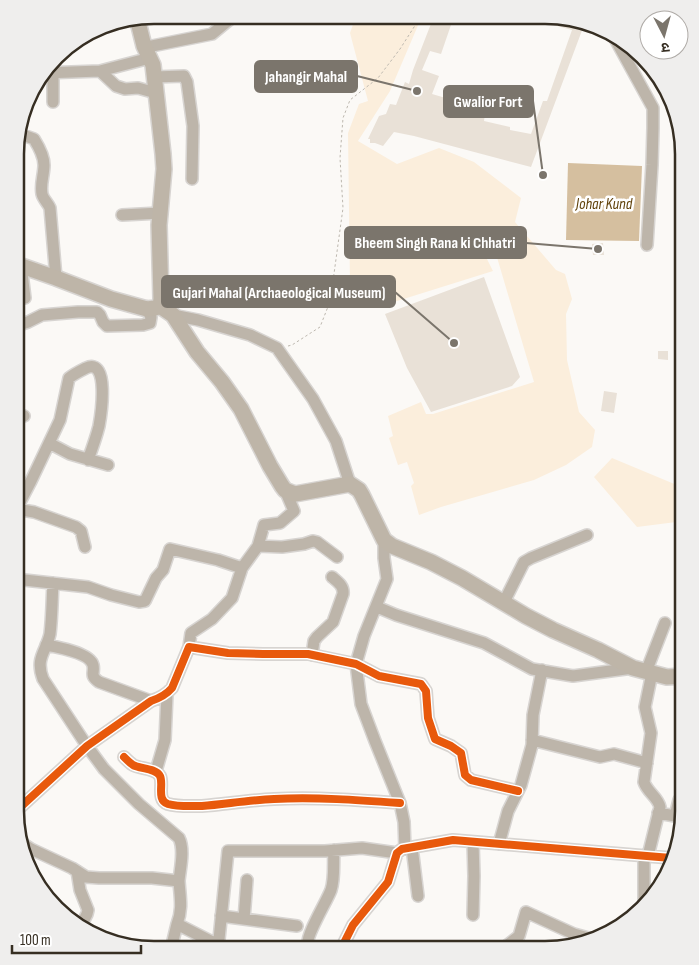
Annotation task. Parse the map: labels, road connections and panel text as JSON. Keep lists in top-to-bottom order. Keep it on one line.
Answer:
{"water":["Johar Kund"],"places":["Jahangir Mahal","Gwalior Fort","Bheem Singh Rana ki Chhatri","Gujari Mahal (Archaeological Museum)"],"scale_bar":"100 m","north":"bottom"}
